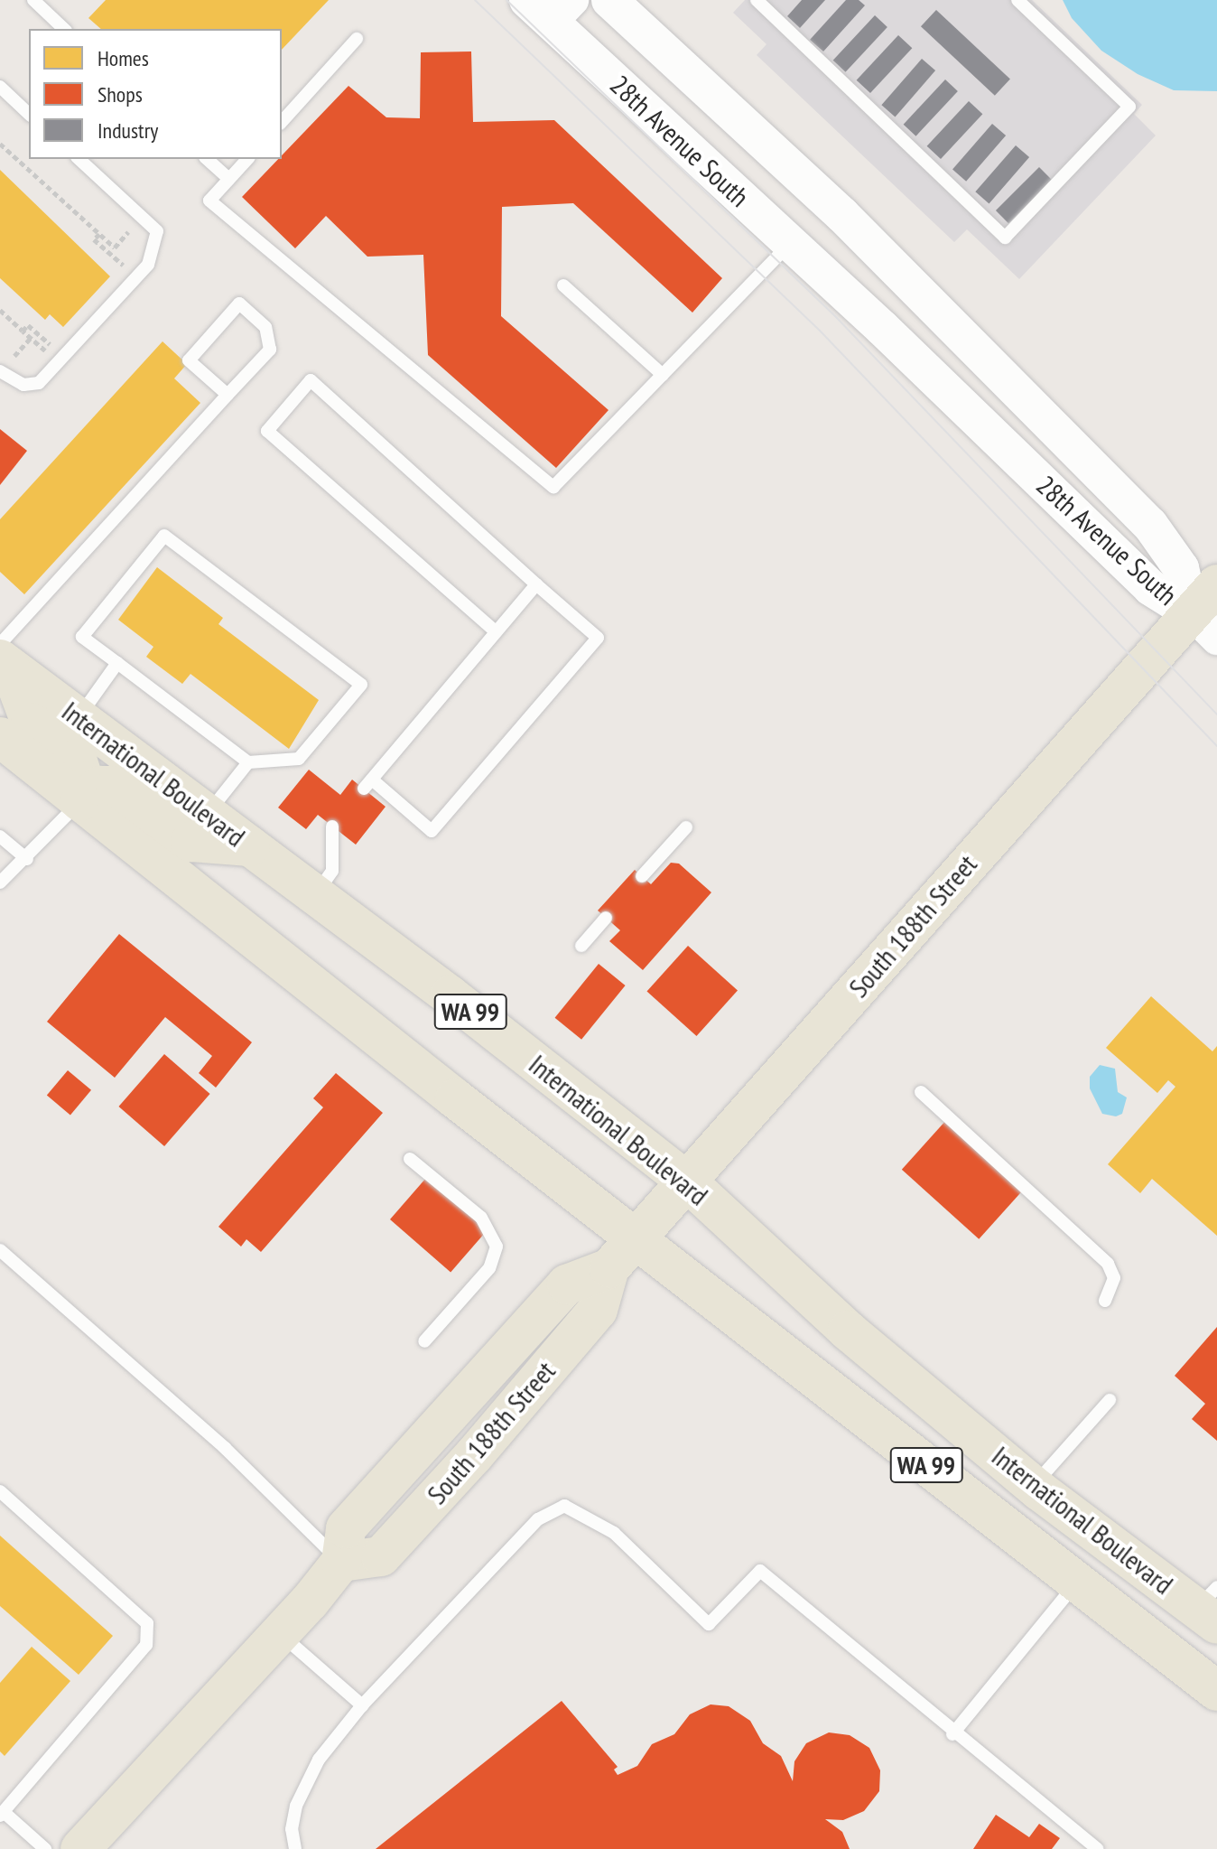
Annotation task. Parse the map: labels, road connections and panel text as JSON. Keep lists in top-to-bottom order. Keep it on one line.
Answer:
{"streets":{"main road":["28th Avenue South","International Boulevard","South 188th Street","WA 99"]},"crossings":[["28th Avenue South","South 188th Street"],["International Boulevard","South 188th Street"]],"legend":["Homes","Shops","Industry"]}
